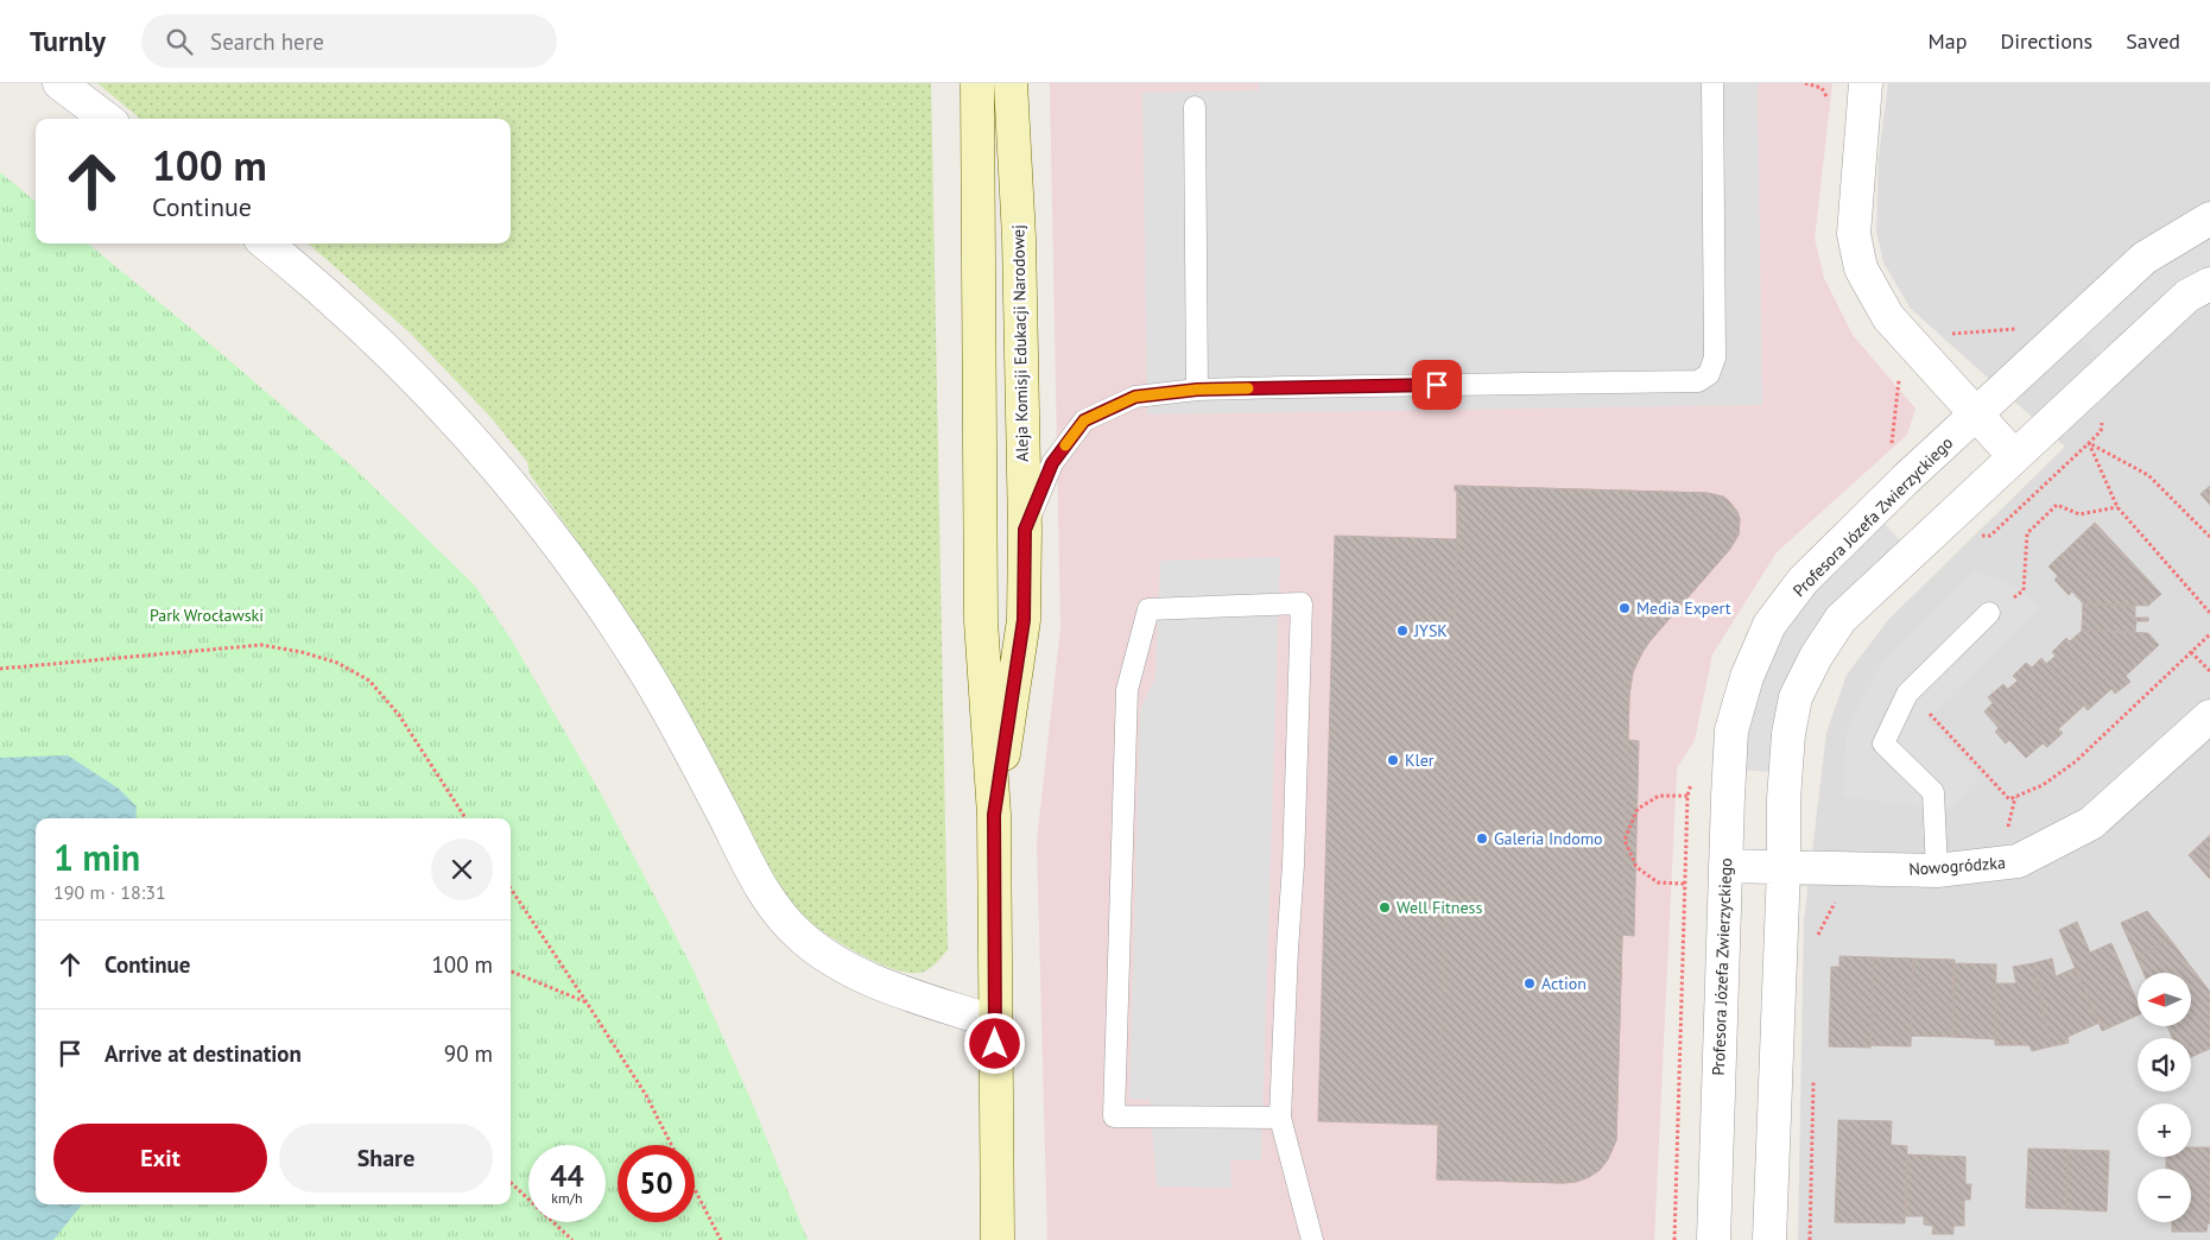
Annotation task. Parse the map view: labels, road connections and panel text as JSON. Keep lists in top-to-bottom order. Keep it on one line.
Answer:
{"streets":{"main road":["Aleja Komisji Edukacji Narodowej"],"street":["Profesora Józefa Zwierzyckiego","Nowogródzka"]},"crossings":[["Profesora Józefa Zwierzyckiego","Nowogródzka"]],"parks":["Park Wrocławski"],"places":["Media Expert","JYSK","Kler","Galeria Indomo","Well Fitness","Action"],"north":"left","page":{"header":"Turnly","search":"Search here","nav":["Map","Directions","Saved"],"turn":["100 m","Continue"],"heading":["1 min","190 m · 18:31"],"list":[{"name":"Continue","value":"100 m"},{"name":"Arrive at destination","value":"90 m"}],"map_buttons":["+","−"],"buttons":["Exit","Share"],"speed":"44 km/h","limit":"50"}}
